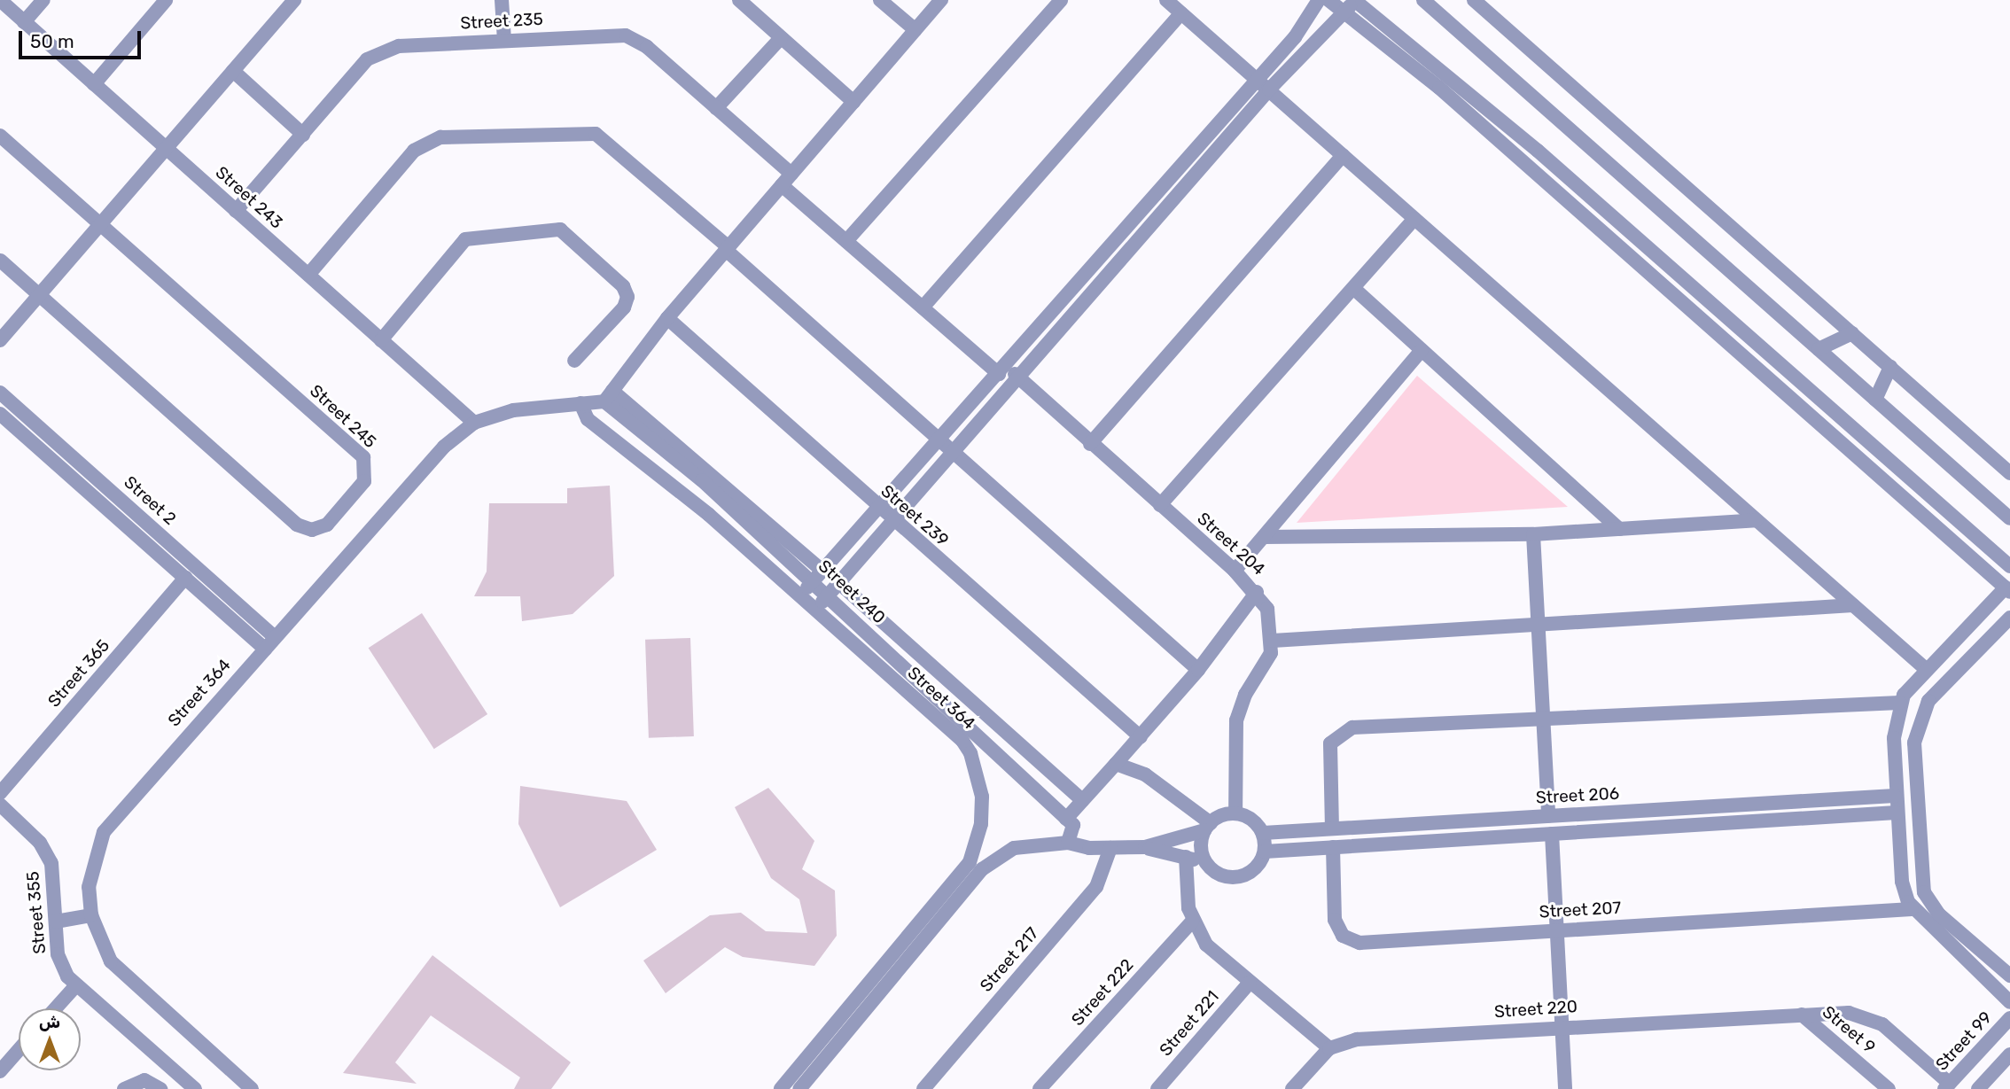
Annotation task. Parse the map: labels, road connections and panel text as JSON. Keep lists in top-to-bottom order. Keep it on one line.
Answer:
{"streets":{"street":["Street 235","Street 243","Street 245","Street 2","Street 239","Street 204","Street 240","Street 365","Street 364","Street 206","Street 207","Street 355","Street 217","Street 222","Street 220","Street 221","Street 9","Street 99"]},"crossings":[["Street 235","Street 243"],["Street 235","Street 204"],["Street 243","Street 364"],["Street 2","Street 365"],["Street 2","Street 364"],["Street 240","Street 364"],["Street 220","Street 9"],["Street 9","Street 99"]],"scale_bar":"50 m","north":"top"}
